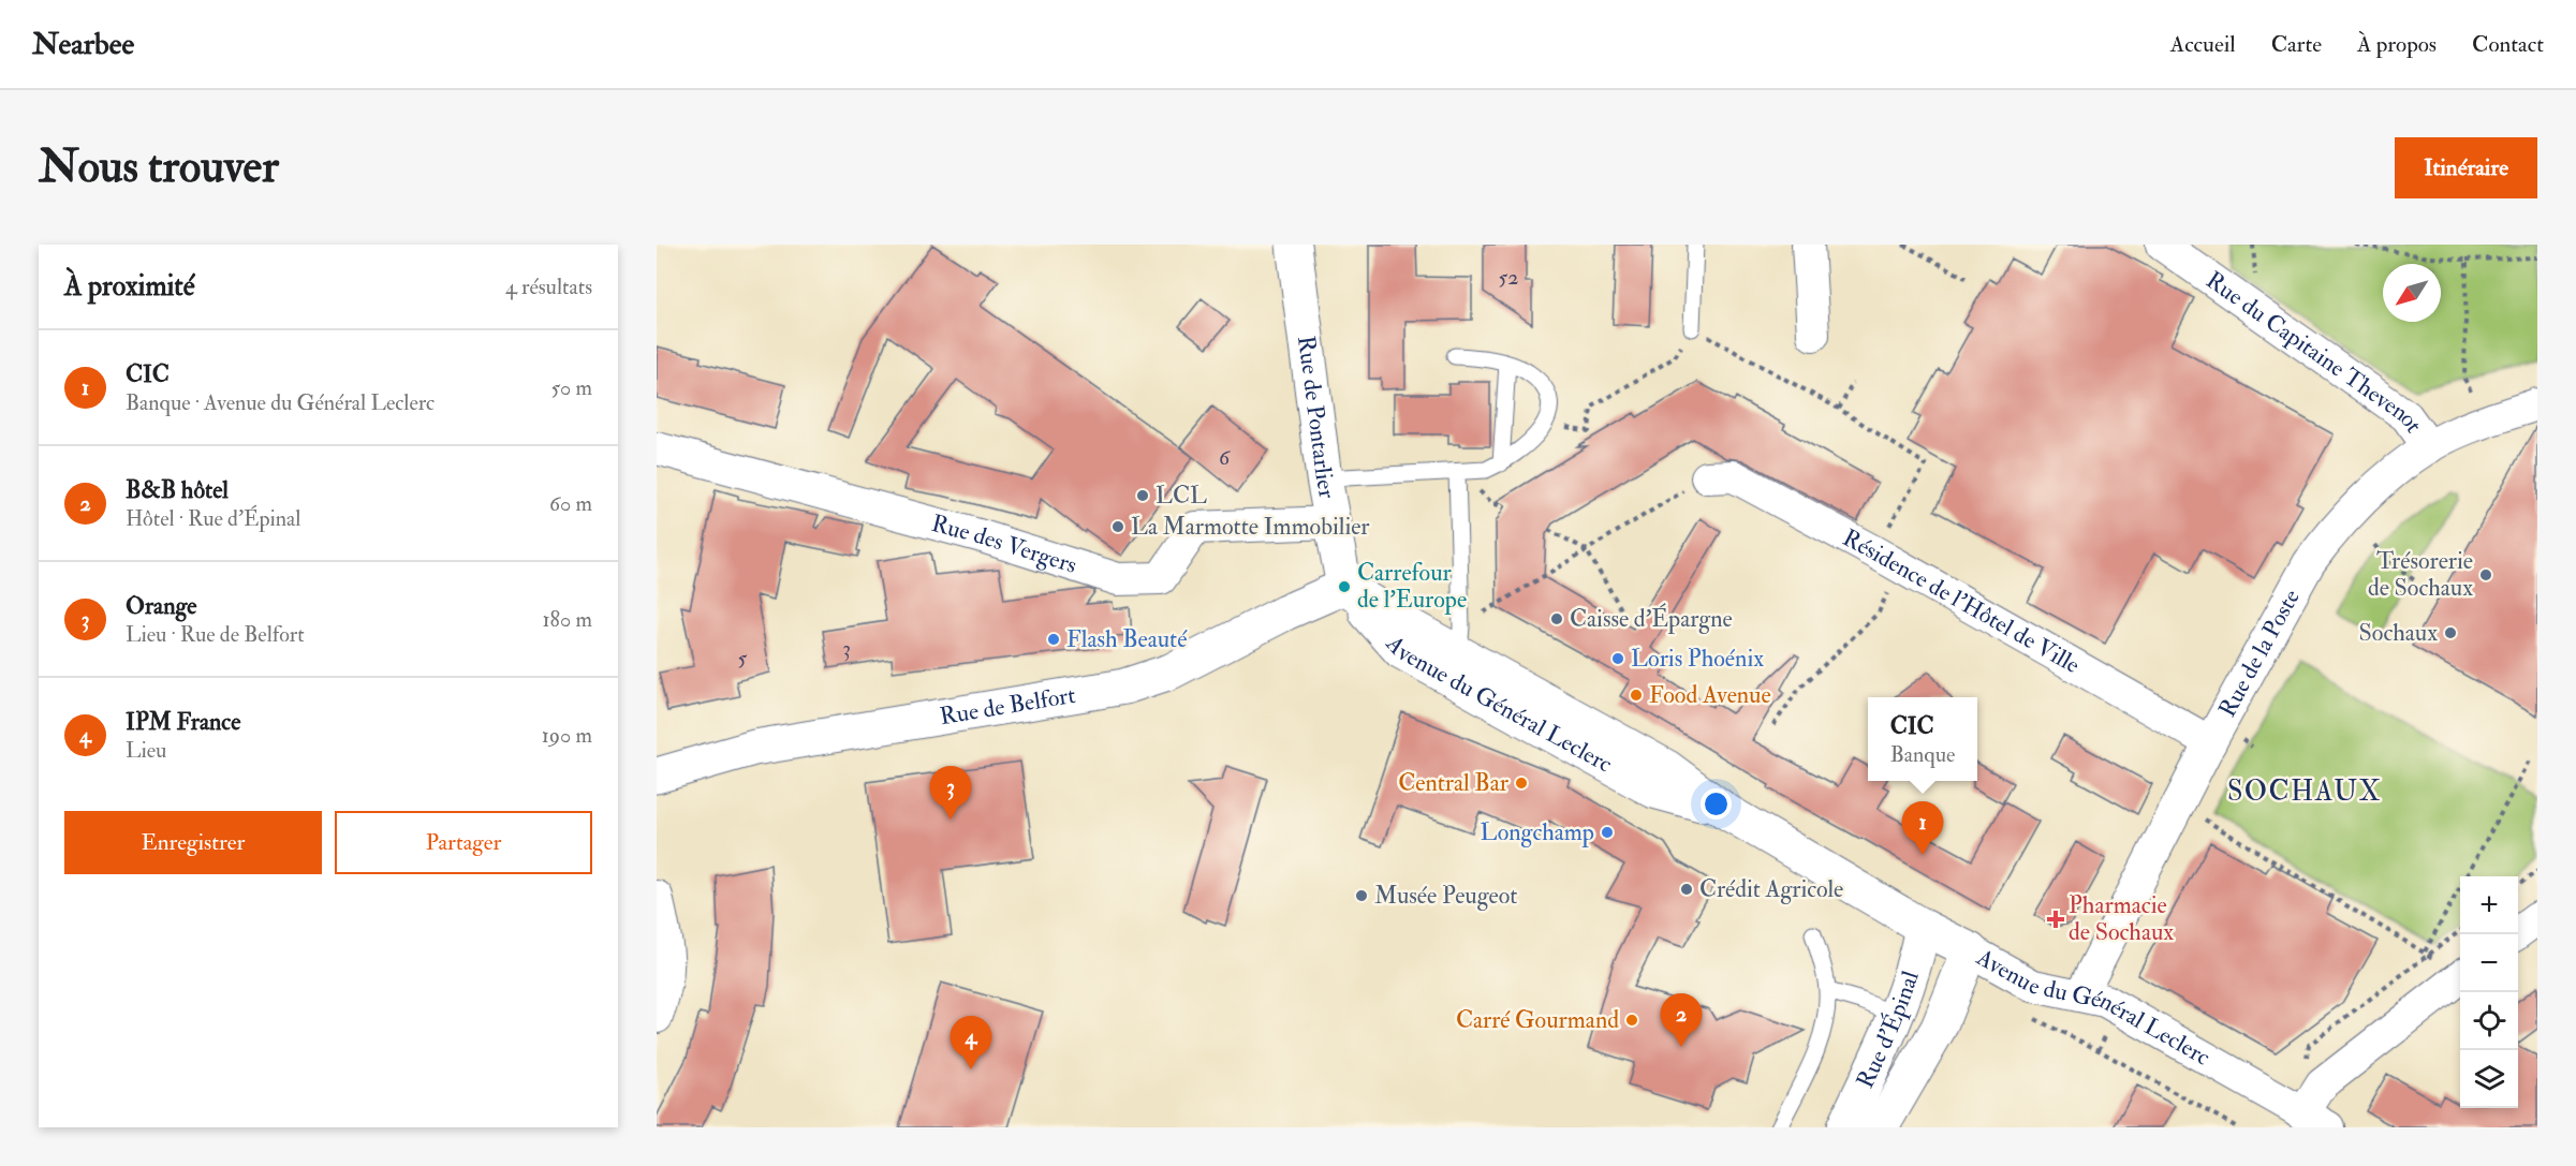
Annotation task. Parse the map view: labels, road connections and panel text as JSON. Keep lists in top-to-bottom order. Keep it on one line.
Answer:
{"streets":{"main road":["Rue de Pontarlier","Avenue du Général Leclerc","Rue de Belfort","Rue d'Épinal"],"street":["Rue du Capitaine Thevenot","Rue des Vergers","Résidence de l'Hôtel de Ville","Rue de la Poste"]},"crossings":[["Rue du Capitaine Thevenot","Rue de la Poste"],["Rue de Pontarlier","Rue des Vergers"],["Rue de Pontarlier","Avenue du Général Leclerc"],["Rue de Pontarlier","Rue de Belfort"],["Résidence de l'Hôtel de Ville","Rue de la Poste"],["Rue de la Poste","Avenue du Général Leclerc"],["Avenue du Général Leclerc","Rue de Belfort"],["Avenue du Général Leclerc","Rue d'Épinal"]],"districts":["SOCHAUX"],"places":{"other":["LCL","La Marmotte Immobilier","Trésorerie de Sochaux","Carrefour de l'Europe","Caisse d'Épargne","Sochaux","Flash Beauté","Loris Phoénix","Food Avenue","Central Bar","Longchamp","Crédit Agricole","Musée Peugeot","Carré Gourmand"],"health":["Pharmacie de Sochaux"]},"house_numbers":["52","6","3","5"],"north":"bottom left","page":{"header":"Nearbee","nav":["Accueil","Carte","À propos","Contact"],"buttons":["Itinéraire",["Enregistrer","Partager"]],"title":"Nous trouver","heading":["À proximité","4 résultats"],"list":[{"mark":"1","name":"CIC","note":"Banque · Avenue du Général Leclerc","value":"50 m"},{"mark":"2","name":"B&B hôtel","note":"Hôtel · Rue d'Épinal","value":"60 m"},{"mark":"3","name":"Orange","note":"Lieu · Rue de Belfort","value":"180 m"},{"mark":"4","name":"IPM France","note":"Lieu","value":"190 m"}],"popup":["CIC","Banque"],"pins":["3","1","2","4"],"map_buttons":["+","−"]}}
